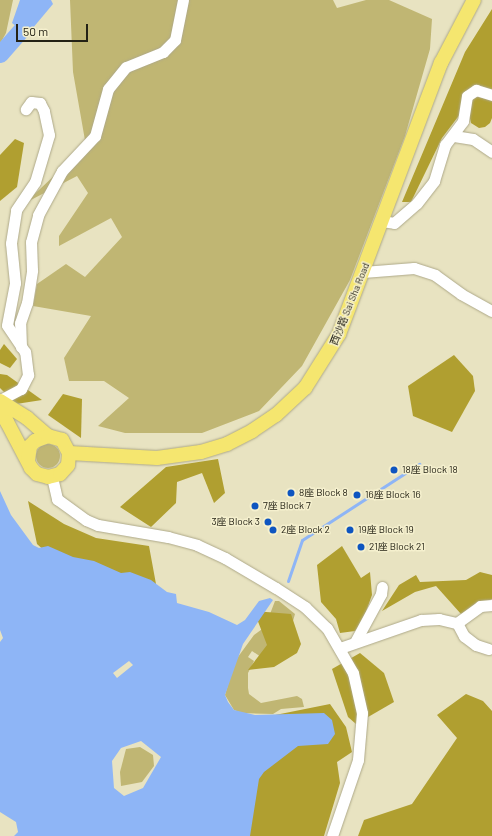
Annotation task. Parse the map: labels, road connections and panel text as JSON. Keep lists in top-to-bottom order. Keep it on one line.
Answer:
{"streets":{"main road":["西沙路 Sai Sha Road"]},"places":["18座 Block 18","8座 Block 8","16座 Block 16","7座 Block 7","3座 Block 3","2座 Block 2","19座 Block 19","21座 Block 21"],"scale_bar":"50 m"}
